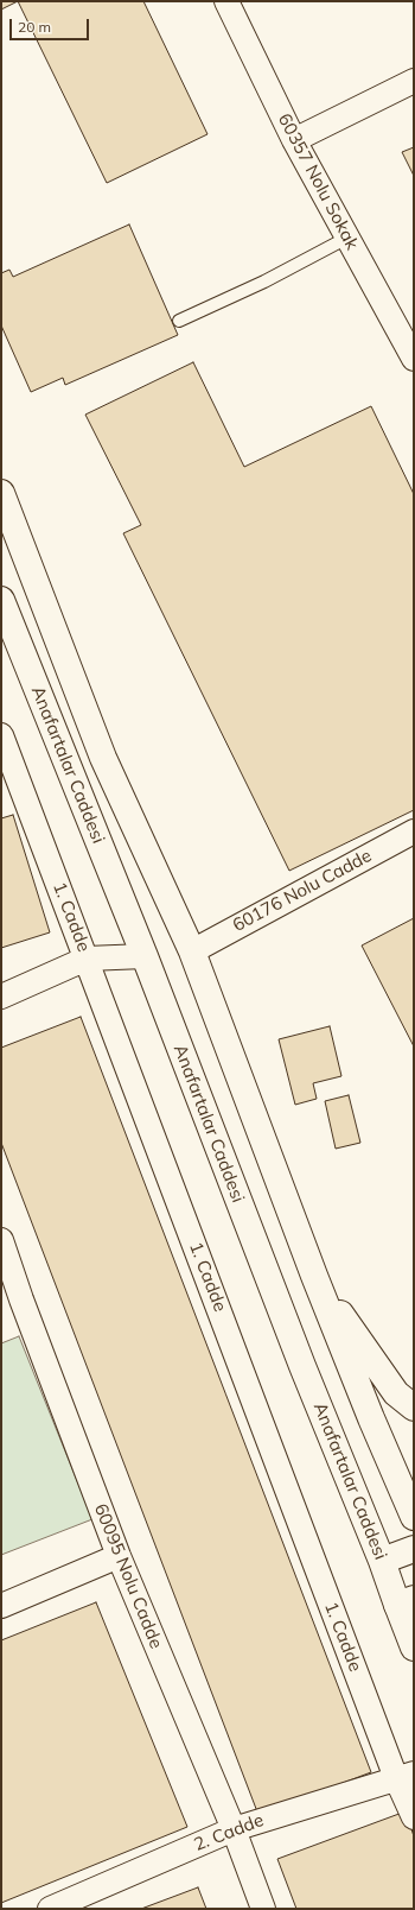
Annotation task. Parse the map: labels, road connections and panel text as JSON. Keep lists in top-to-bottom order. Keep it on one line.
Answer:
{"streets":{"main road":["Anafartalar Caddesi"],"street":["60357 Nolu Sokak","60176 Nolu Cadde","1. Cadde","60095 Nolu Cadde","2. Cadde"]},"crossings":[["Anafartalar Caddesi","60176 Nolu Cadde"],["1. Cadde","2. Cadde"],["60095 Nolu Cadde","2. Cadde"]],"scale_bar":"20 m"}
